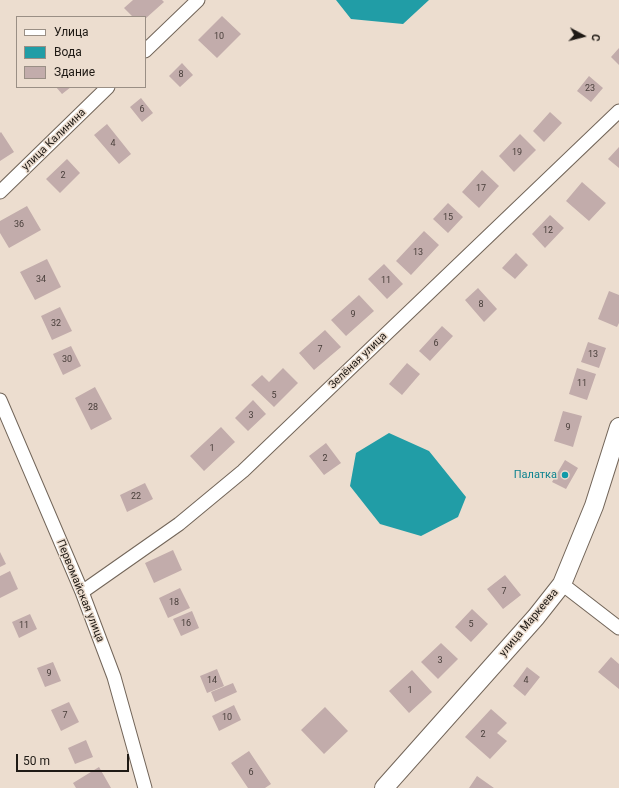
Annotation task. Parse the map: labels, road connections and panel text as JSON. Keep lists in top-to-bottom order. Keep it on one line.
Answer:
{"streets":{"street":["улица Калинина","Зелёная улица","Первомайская улица","улица Маркеева"]},"crossings":[["Зелёная улица","Первомайская улица"]],"places":["Палатка"],"house_numbers":["10","8","23","6","4","19","2","17","15","36","12","13","34","11","8","9","32","6","7","13","30","11","5","28","3","9","1","2","22","7","18","16","5","11","3","9","14","4","1","7","10","2","6"],"legend":["Улица","Вода","Здание"],"scale_bar":"50 m","north":"right"}
